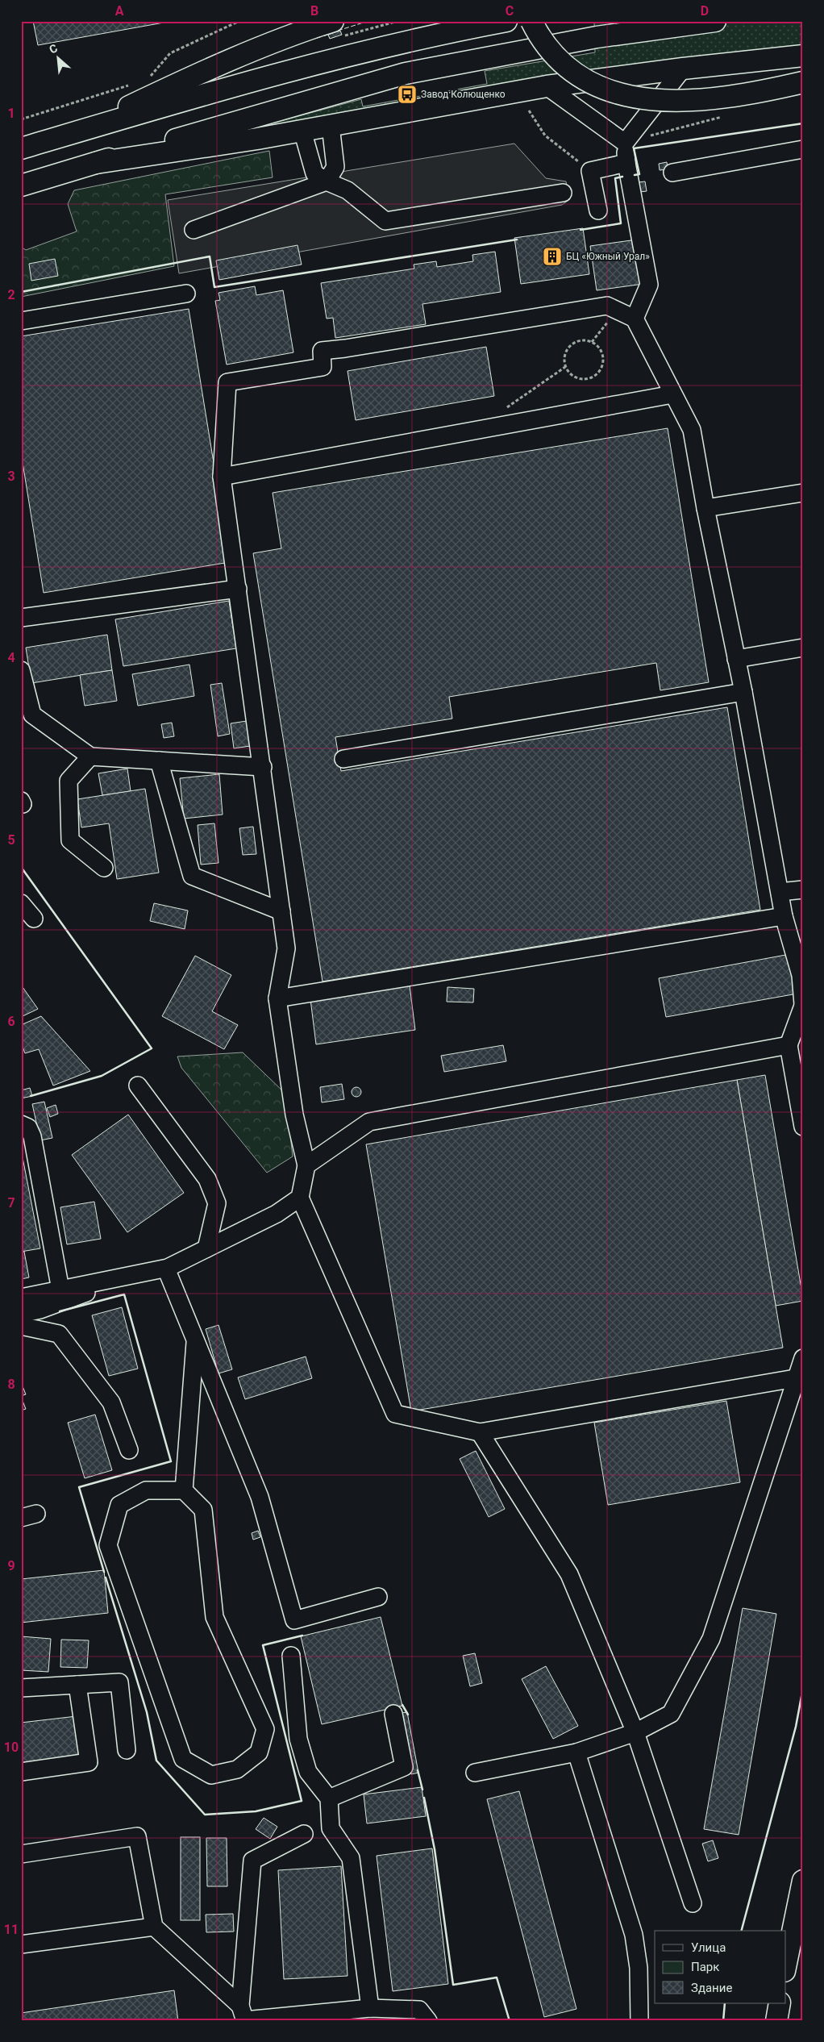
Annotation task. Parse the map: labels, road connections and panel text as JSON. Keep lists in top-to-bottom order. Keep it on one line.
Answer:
{"places":{"bus stop":["Завод Колющенко"],"building":["БЦ «Южный Урал»"]},"legend":["Улица","Парк","Здание"],"north":"top left","grid":{"columns":["A","B","C","D"],"rows":["1","2","3","4","5","6","7","8","9","10","11"]}}
